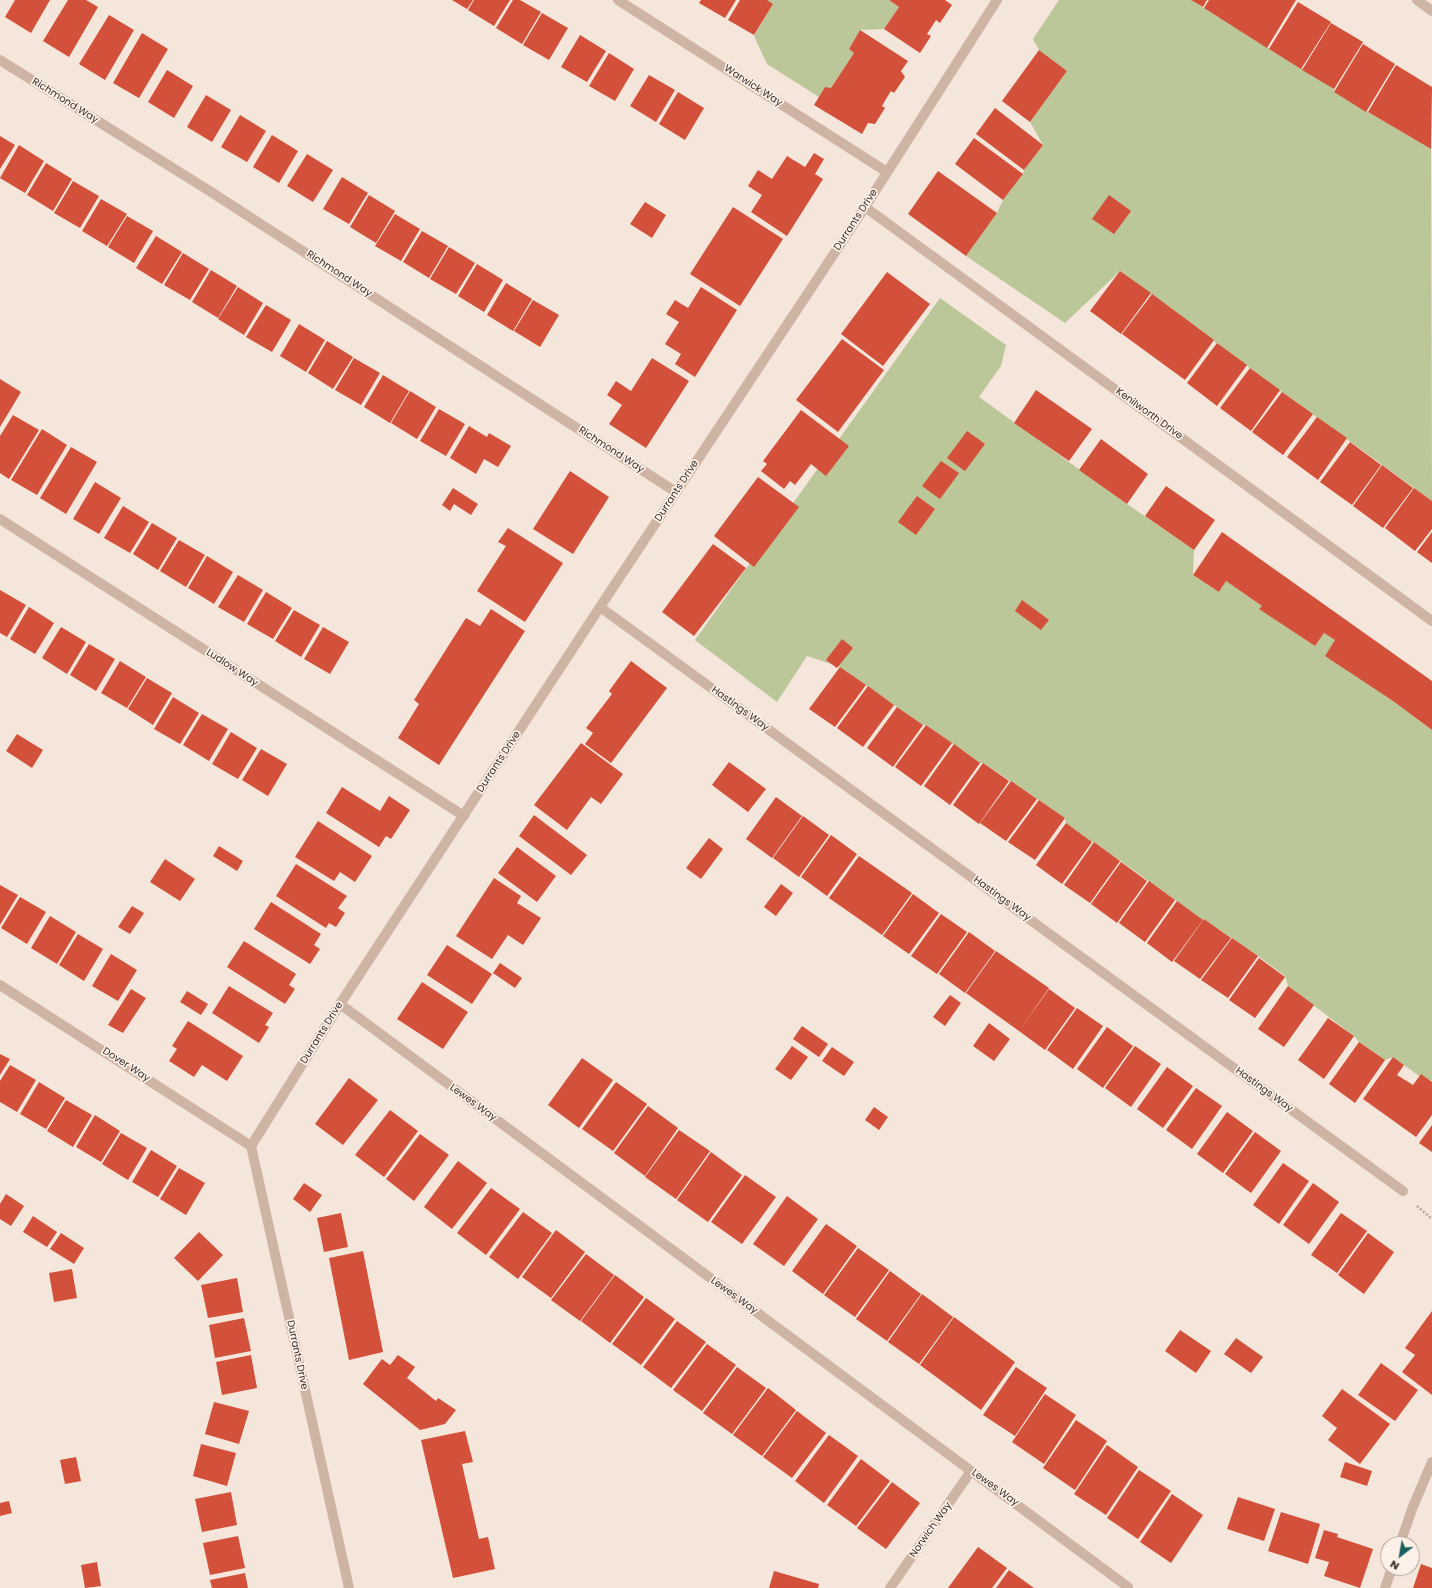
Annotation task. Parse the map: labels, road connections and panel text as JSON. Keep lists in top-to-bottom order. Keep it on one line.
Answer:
{"streets":{"street":["Warwick Way","Richmond Way","Durrants Drive","Kenilworth Drive","Ludlow Way","Hastings Way","Dover Way","Lewes Way","Norwich Way"]},"crossings":[["Warwick Way","Durrants Drive"],["Richmond Way","Durrants Drive"],["Durrants Drive","Kenilworth Drive"],["Durrants Drive","Ludlow Way"],["Durrants Drive","Hastings Way"],["Durrants Drive","Dover Way"],["Durrants Drive","Lewes Way"],["Lewes Way","Norwich Way"]],"north":"bottom left"}
